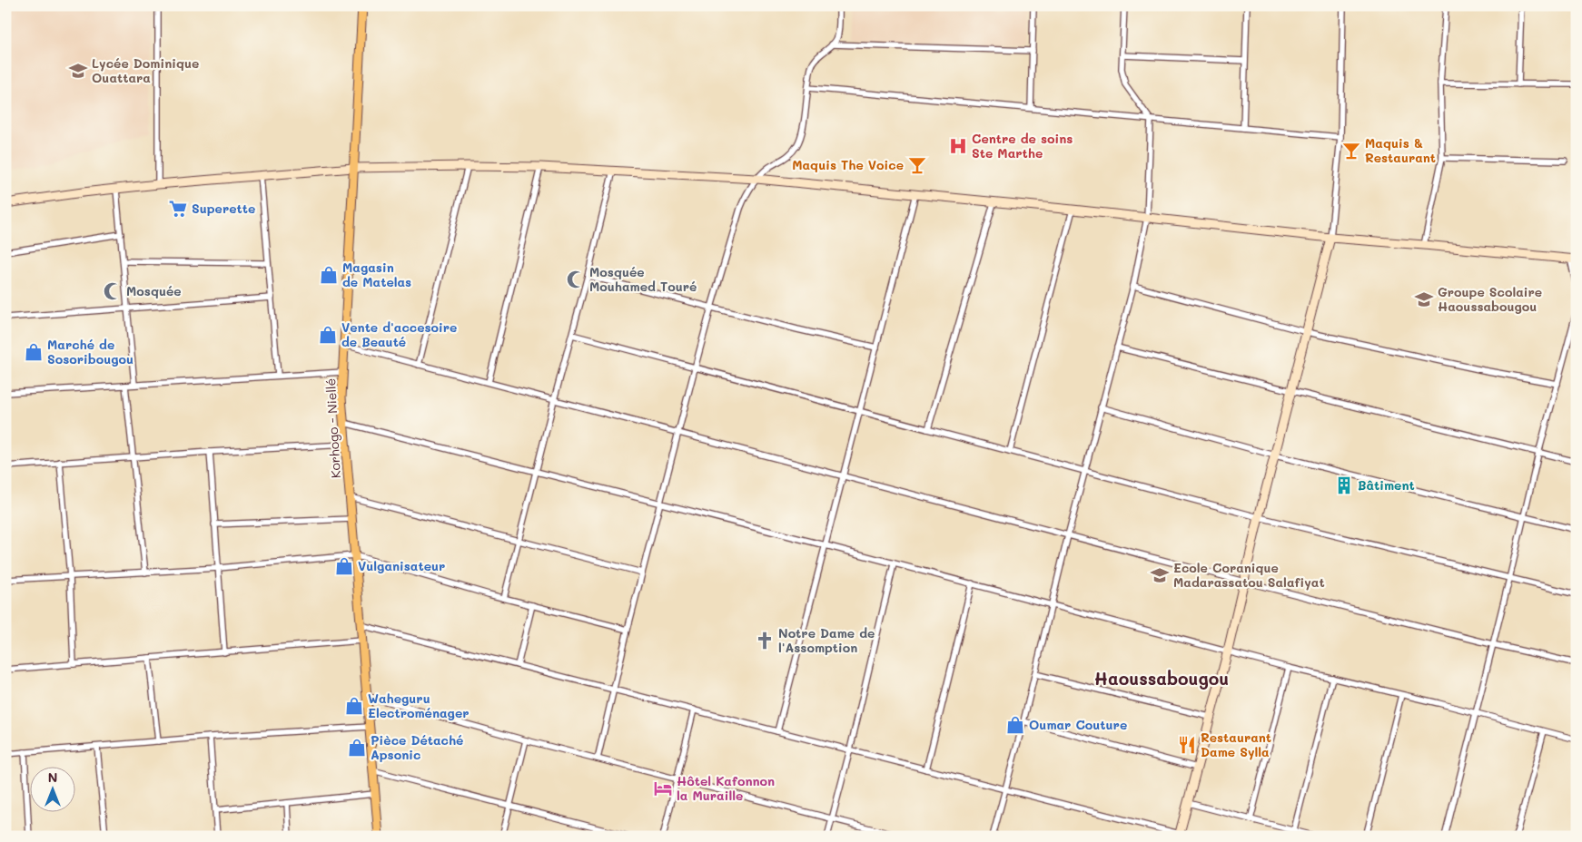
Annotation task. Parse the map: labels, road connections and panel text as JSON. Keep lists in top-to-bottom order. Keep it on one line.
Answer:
{"streets":{"main road":["Korhogo - Niellé"]},"districts":["Haoussabougou"],"places":{"school or university":["Lycée Dominique Ouattara","Groupe Scolaire Haoussabougou","Ecole Coranique Madarassatou Salafiyat"],"hospital":["Centre de soins Ste Marthe"],"bar":["Maquis & Restaurant","Maquis The Voice"],"supermarket":["Superette"],"shop":["Magasin de Matelas","Vente d'accesoire de Beauté","Marché de Sosoribougou","Vulganisateur","Waheguru Electroménager","Oumar Couture","Pièce Détaché Apsonic"],"mosque":["Mosquée Mouhamed Touré","Mosquée"],"building":["Bâtiment"],"church":["Notre Dame de l'Assomption"],"restaurant":["Restaurant Dame Sylla"],"hotel":["Hôtel Kafonnon la Muraille"]},"north":"top"}
